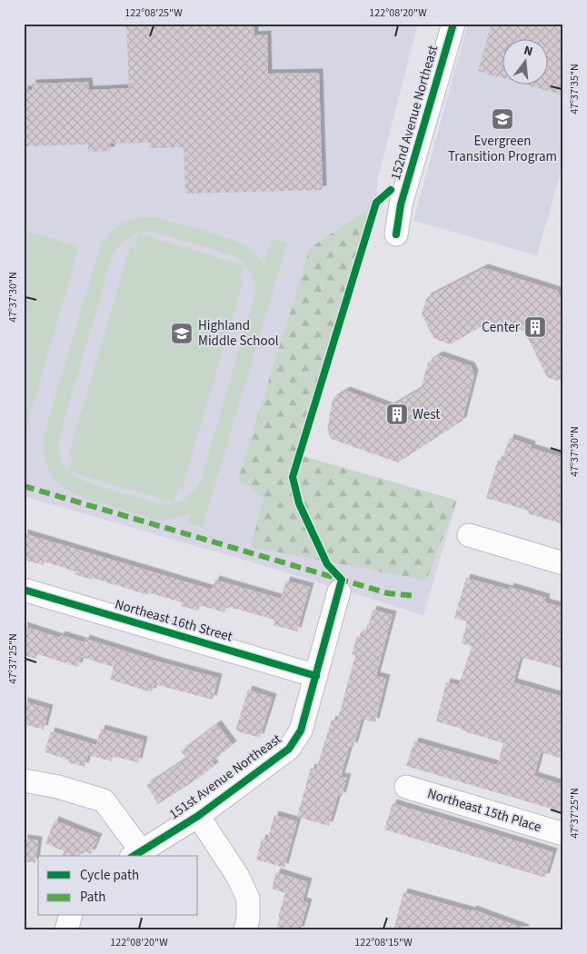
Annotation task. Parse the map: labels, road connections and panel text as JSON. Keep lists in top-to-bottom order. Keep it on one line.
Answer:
{"streets":{"street":["152nd Avenue Northeast","Northeast 16th Street","151st Avenue Northeast","Northeast 15th Place"]},"crossings":[["Northeast 16th Street","151st Avenue Northeast"]],"places":{"school or university":["Evergreen Transition Program","Highland Middle School"],"building":["Center","West"]},"legend":["Cycle path","Path"],"north":"top","coordinates":["122°08'25\"W","122°08'20\"W","47°37'35\"N","47°37'30\"N","47°37'25\"N","122°08'15\"W"]}
